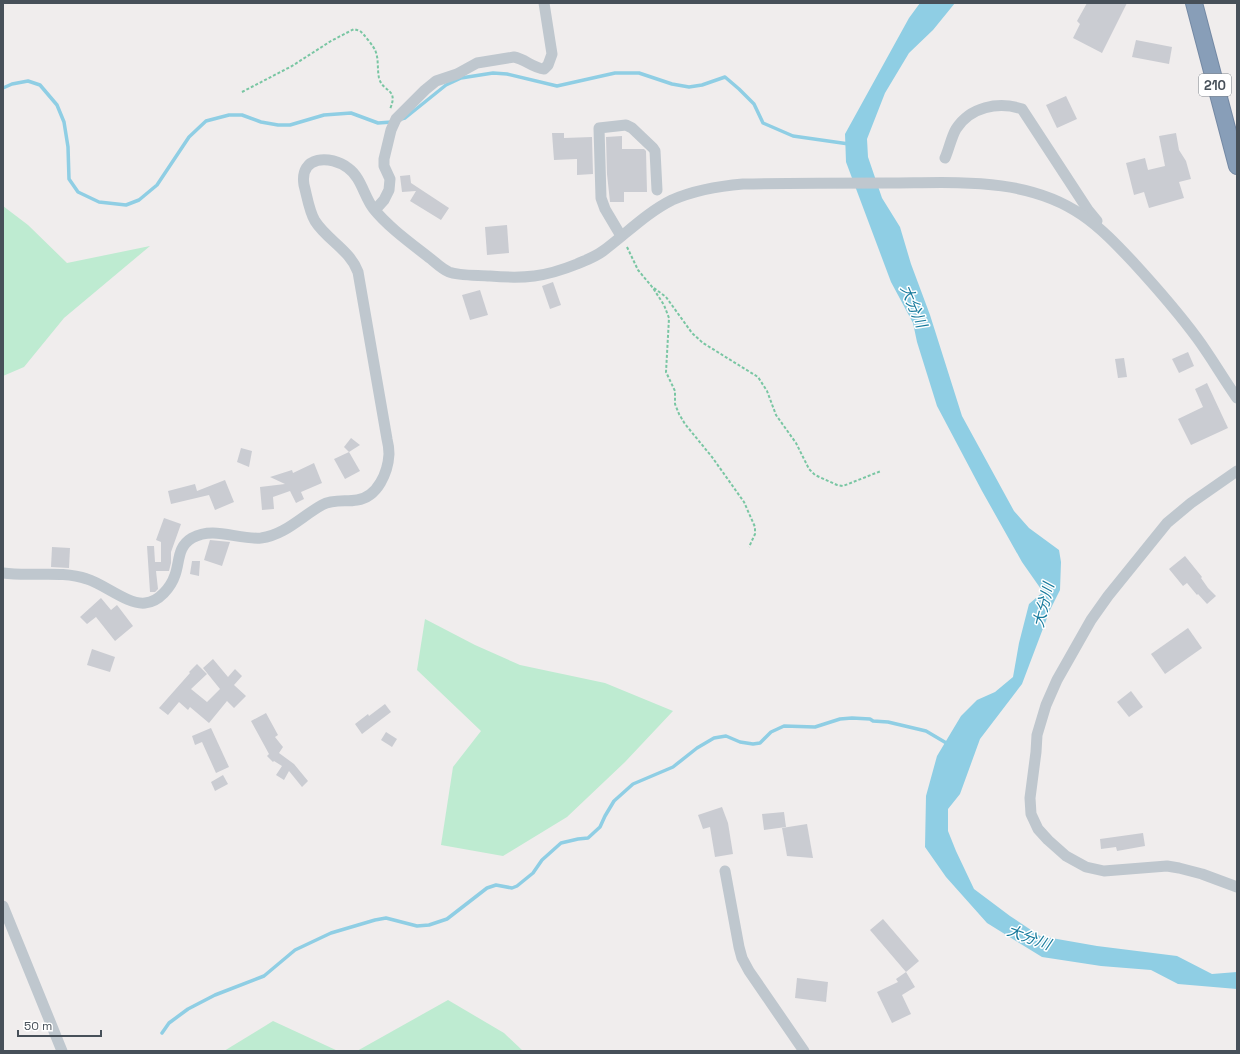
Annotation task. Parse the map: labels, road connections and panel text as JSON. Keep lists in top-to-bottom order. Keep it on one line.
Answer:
{"streets":{"highway":["210"]},"water":["大分川"],"scale_bar":"50 m"}
